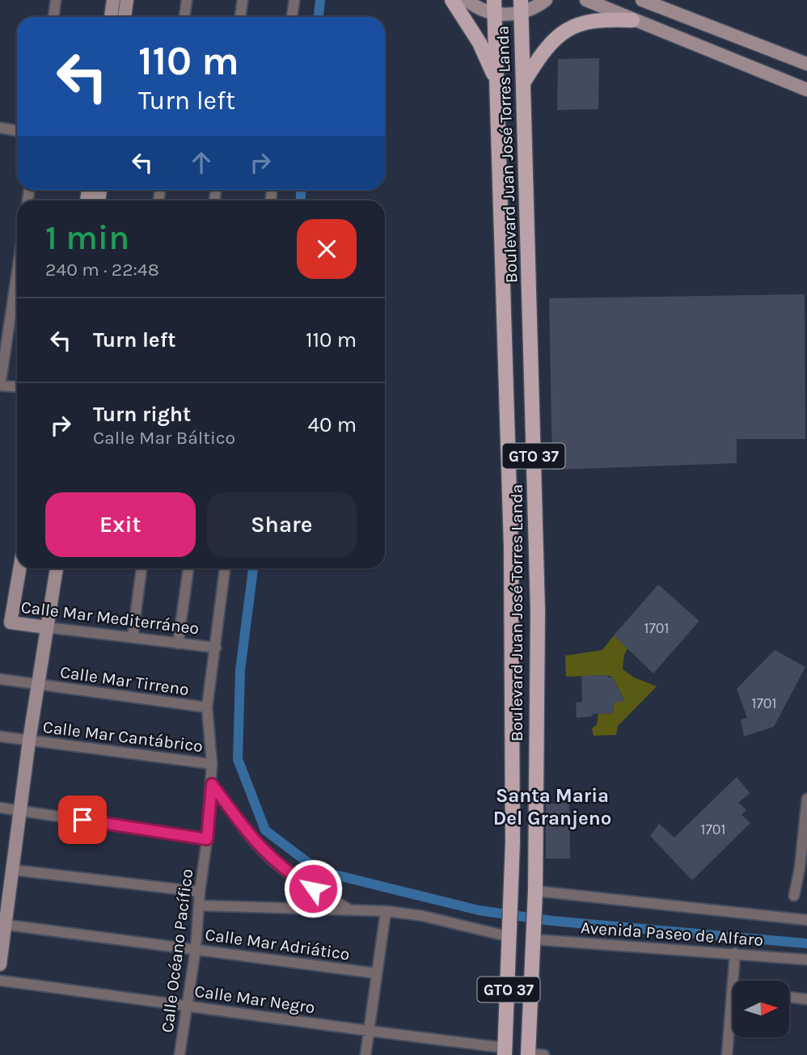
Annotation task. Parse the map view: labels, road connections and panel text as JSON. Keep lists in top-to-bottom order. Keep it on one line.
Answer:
{"streets":{"main road":["Boulevard Juan José Torres Landa","GTO 37"],"street":["Calle Mar Mediterráneo","Calle Mar Tirreno","Calle Mar Cantábrico","Avenida Paseo de Alfaro","Calle Mar Adriático","Calle Océano Pacífico","Calle Mar Negro"]},"crossings":[["Boulevard Juan José Torres Landa","Avenida Paseo de Alfaro"],["Boulevard Juan José Torres Landa","Calle Mar Negro"],["Calle Mar Mediterráneo","Calle Océano Pacífico"],["Calle Mar Tirreno","Calle Océano Pacífico"],["Calle Mar Cantábrico","Calle Océano Pacífico"],["Calle Mar Adriático","Calle Océano Pacífico"],["Calle Océano Pacífico","Calle Mar Negro"]],"districts":["Santa Maria Del Granjeno"],"house_numbers":["1701","1701","1701"],"north":"right","page":{"turn":["110 m","Turn left"],"heading":["1 min","240 m · 22:48"],"list":[{"name":"Turn left","value":"110 m"},{"name":"Turn right","note":"Calle Mar Báltico","value":"40 m"}],"buttons":["Exit","Share"]}}
